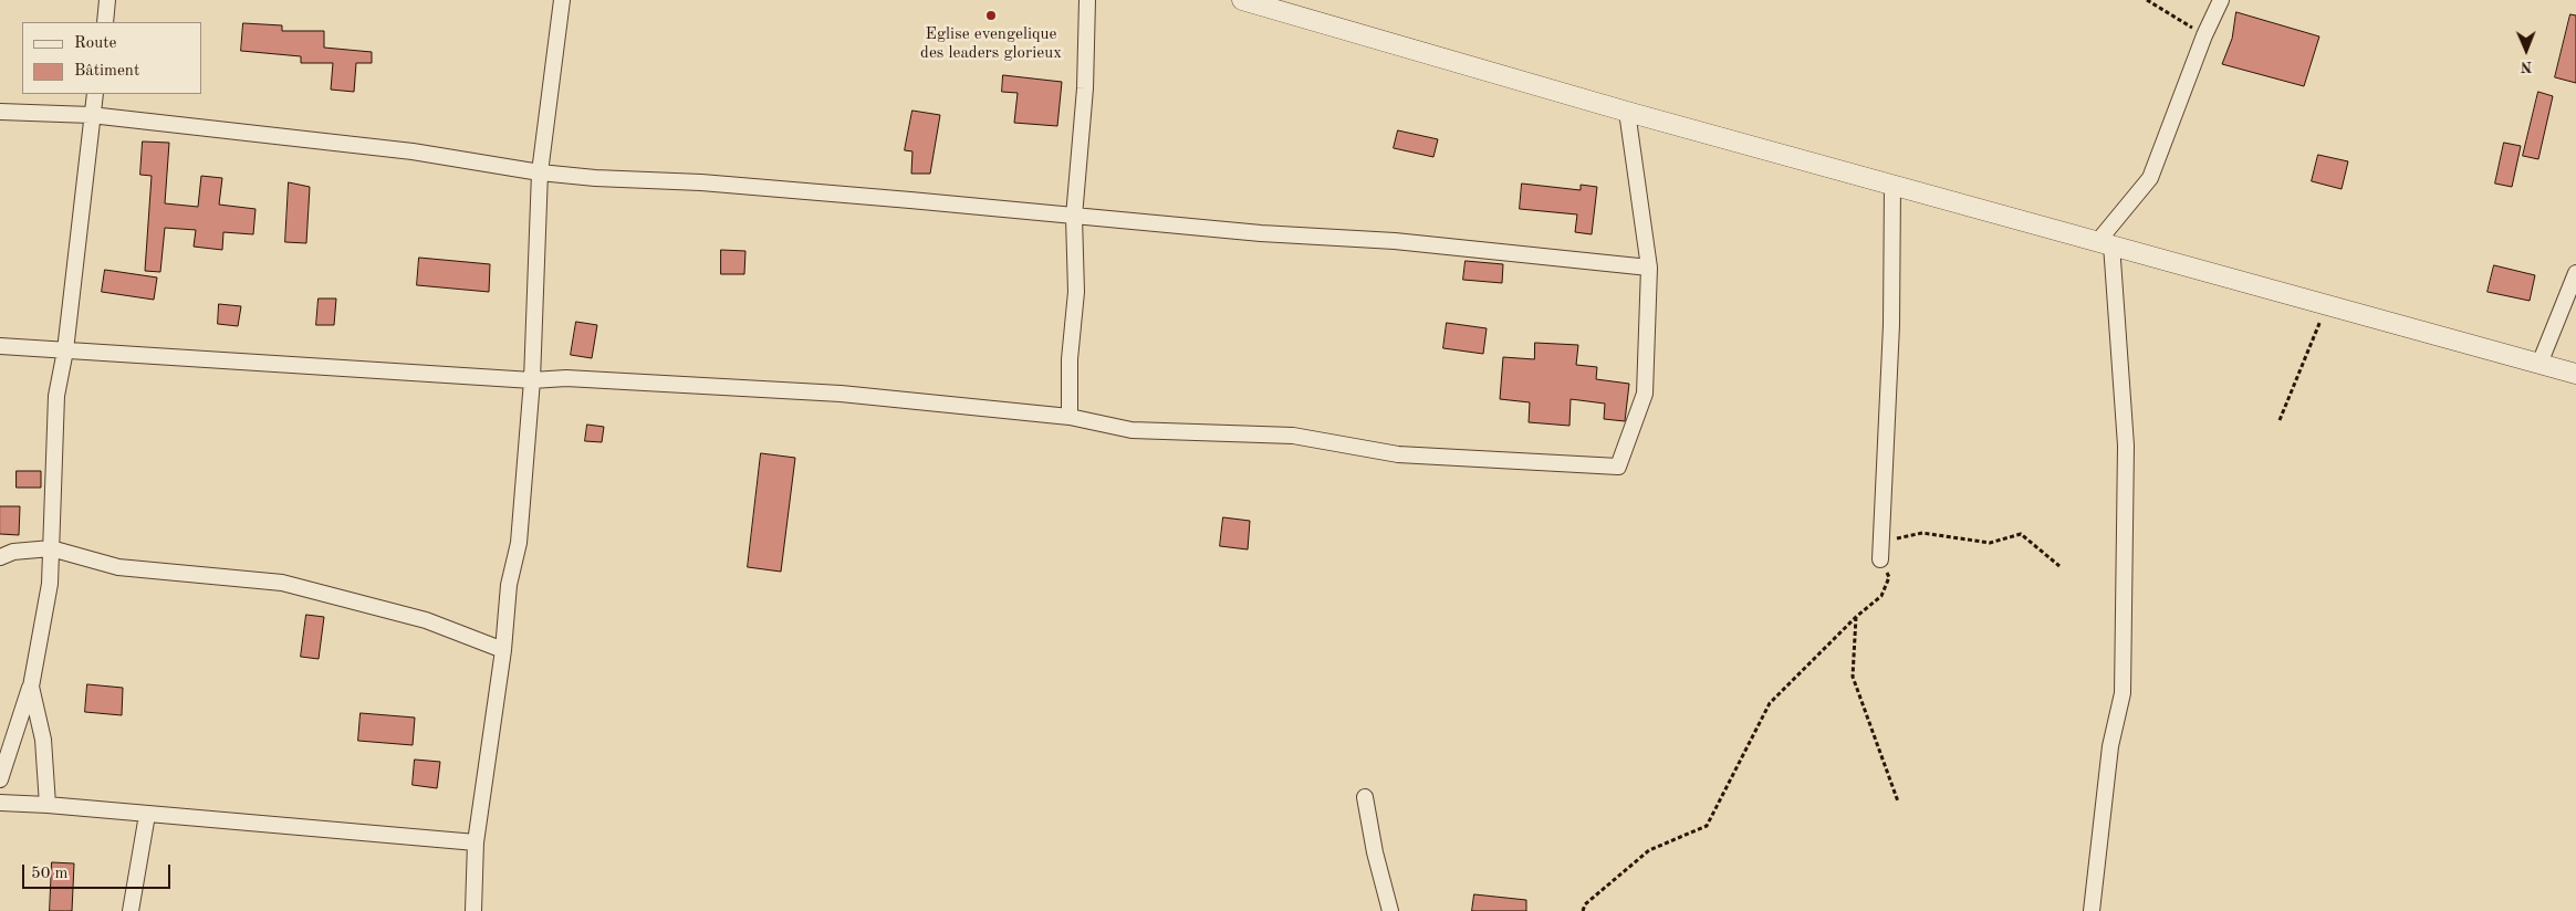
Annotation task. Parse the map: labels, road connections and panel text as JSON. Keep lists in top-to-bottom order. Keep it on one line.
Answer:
{"places":["Eglise evengelique des leaders glorieux"],"legend":["Route","Bâtiment"],"scale_bar":"50 m","north":"bottom"}
